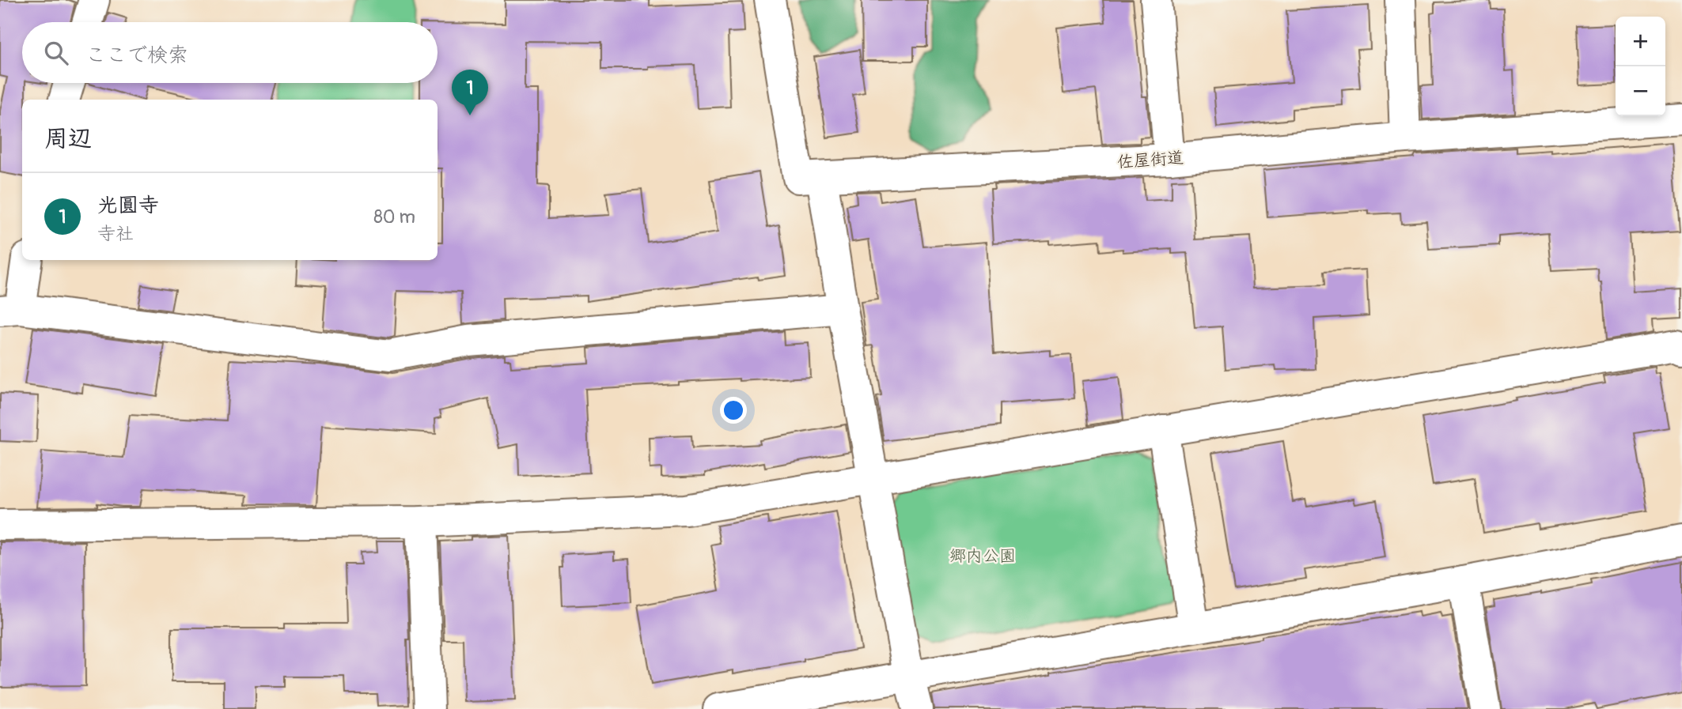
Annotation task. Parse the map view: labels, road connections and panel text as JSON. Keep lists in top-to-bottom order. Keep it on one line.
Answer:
{"streets":{"street":["佐屋街道"]},"parks":["郷内公園"],"page":{"map_buttons":["+","−"],"search":"ここで検索","pins":"1","heading":"周辺","list":[{"mark":"1","name":"光圓寺","note":"寺社","value":"80 m"}]}}
